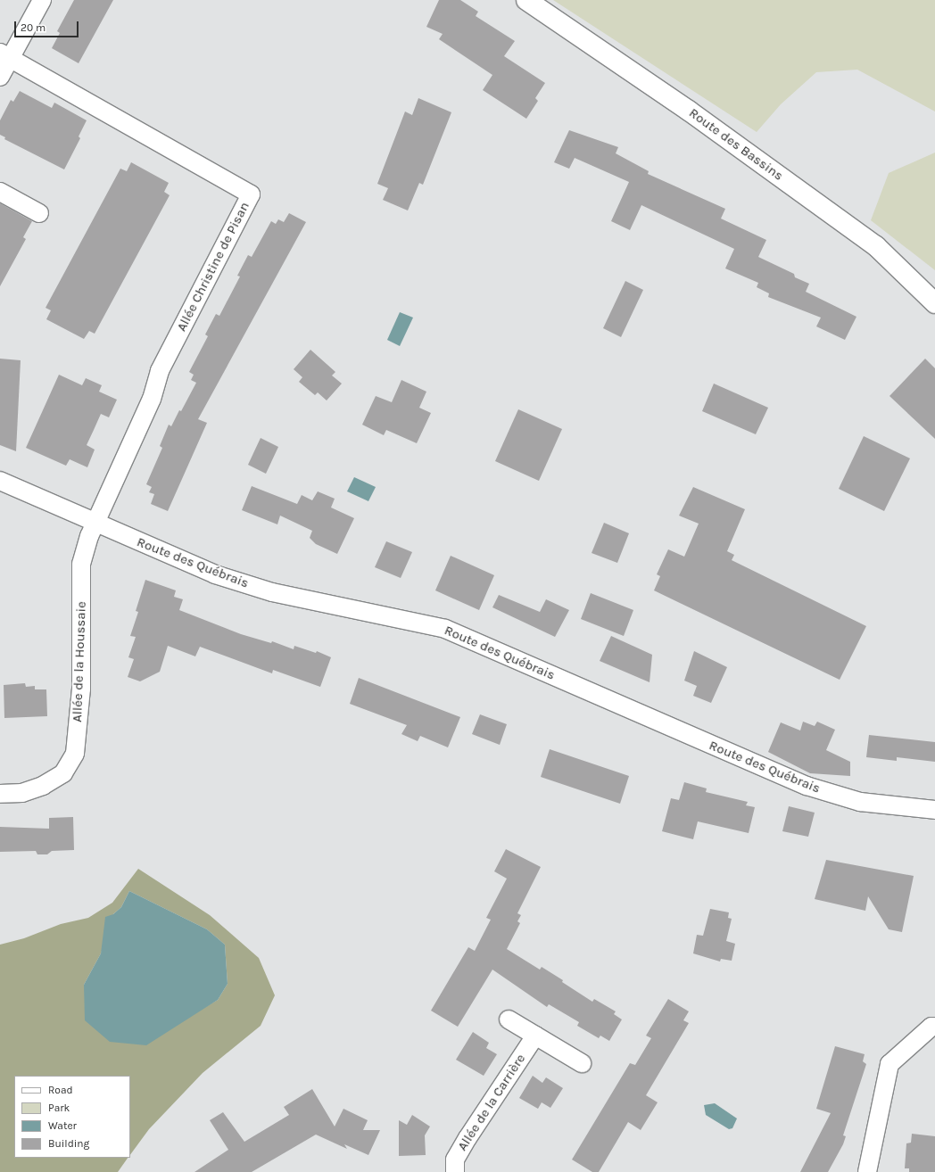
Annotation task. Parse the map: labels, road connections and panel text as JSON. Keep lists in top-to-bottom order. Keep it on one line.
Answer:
{"streets":{"main road":["Route des Bassins"],"street":["Allée Christine de Pisan","Route des Québrais","Allée de la Houssaie","Allée de la Carrière"]},"crossings":[["Allée Christine de Pisan","Route des Québrais"],["Allée Christine de Pisan","Allée de la Houssaie"],["Route des Québrais","Allée de la Houssaie"]],"legend":["Road","Park","Water","Building"],"scale_bar":"20 m"}
